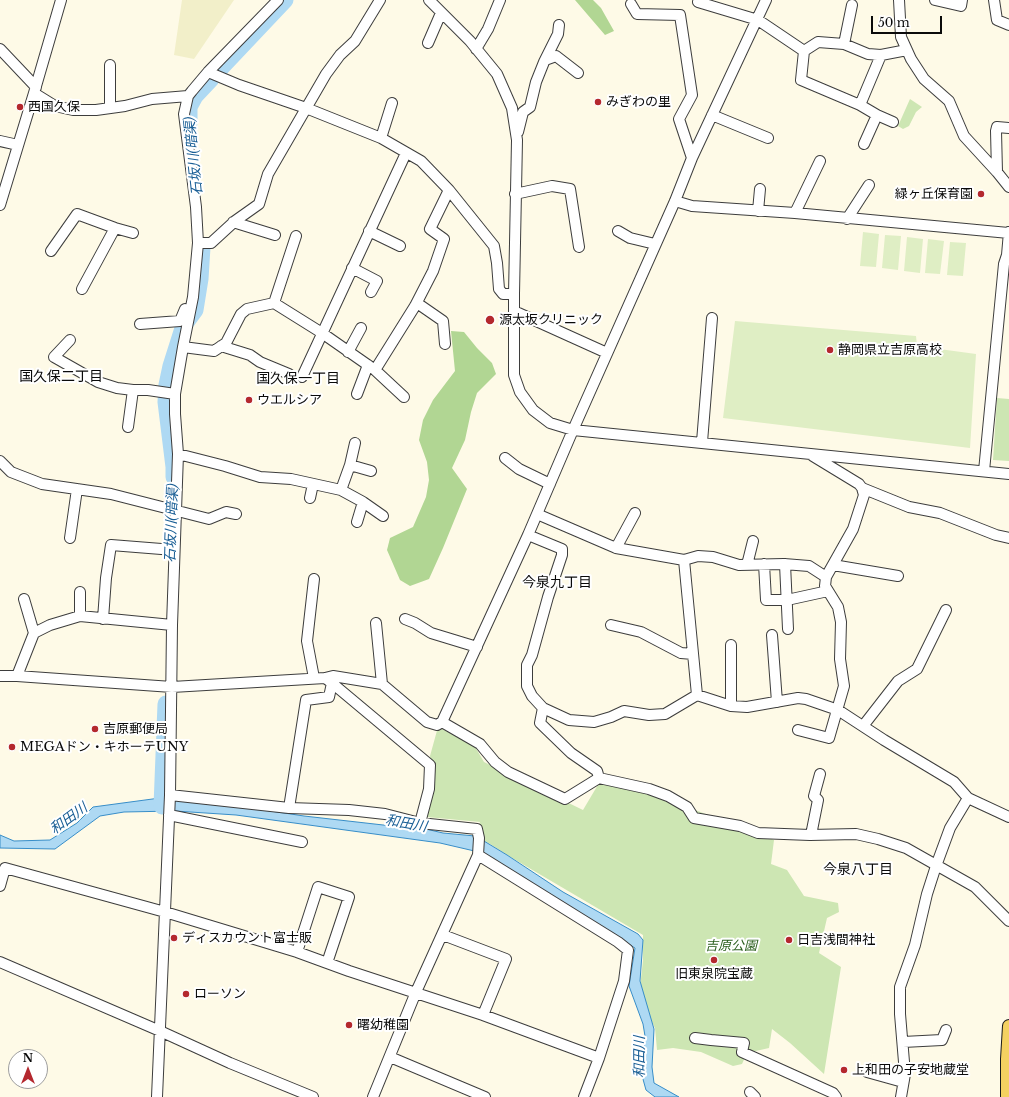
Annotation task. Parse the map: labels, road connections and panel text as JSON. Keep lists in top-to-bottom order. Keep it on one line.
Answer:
{"districts":["国久保二丁目","国久保一丁目","今泉九丁目","今泉八丁目"],"water":["石坂川(暗渠)","和田川"],"parks":["吉原公園"],"places":["みぎわの里","西国久保","緑ヶ丘保育園","源太坂クリニック","静岡県立吉原高校","ウエルシア","吉原郵便局","MEGAドン・キホーテUNY","ディスカウント富士販","日吉浅間神社","旧東泉院宝蔵","ローソン","曙幼稚園","上和田の子安地蔵堂"],"scale_bar":"50 m","north":"top"}
